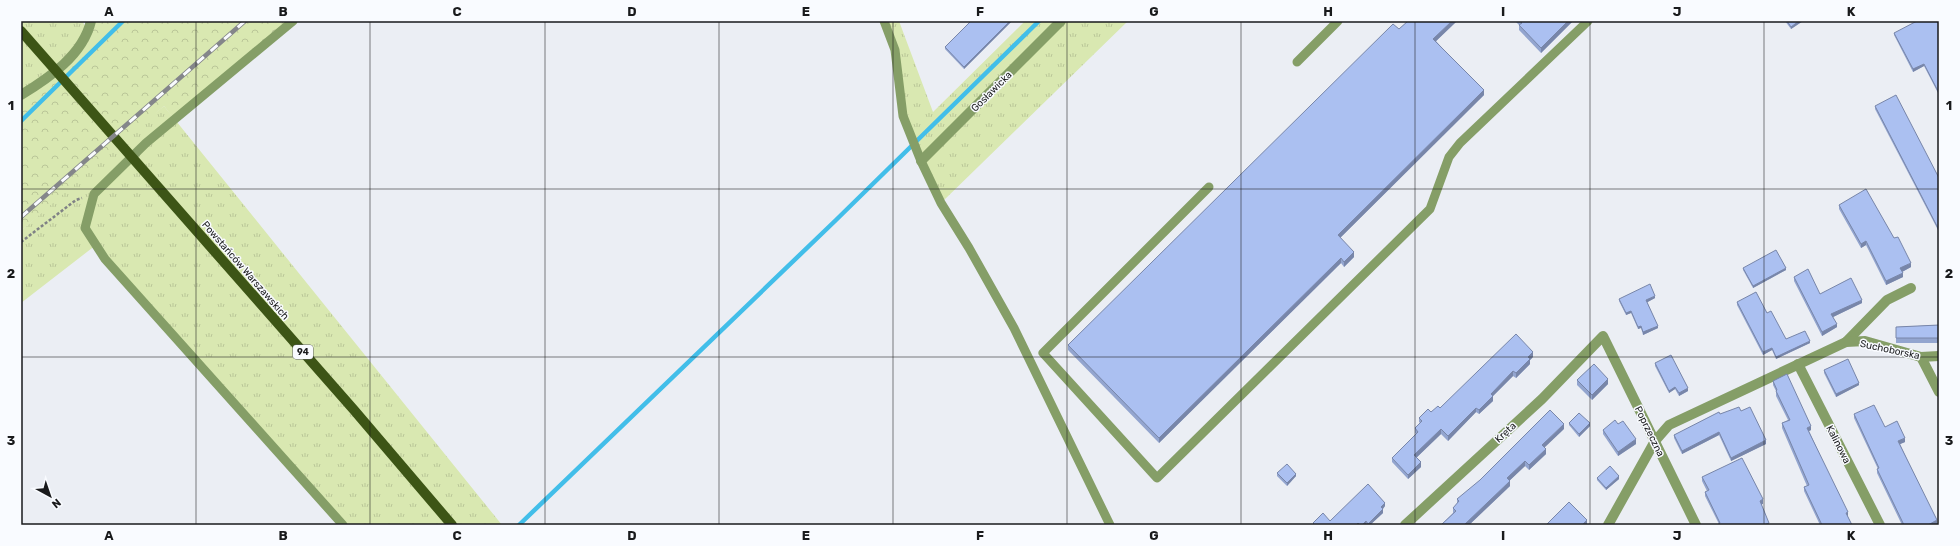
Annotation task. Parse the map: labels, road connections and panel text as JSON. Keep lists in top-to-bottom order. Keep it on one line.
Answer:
{"streets":{"main road":["Powstańców Warszawskich","94"],"street":["Gosławicka","Suchoborska","Poprzeczna","Kręta","Kalinowa"]},"crossings":[["Suchoborska","Poprzeczna"],["Suchoborska","Kalinowa"],["Poprzeczna","Kręta"]],"north":"bottom right","grid":{"columns":["A","B","C","D","E","F","G","H","I","J","K"],"rows":["1","2","3"]}}
